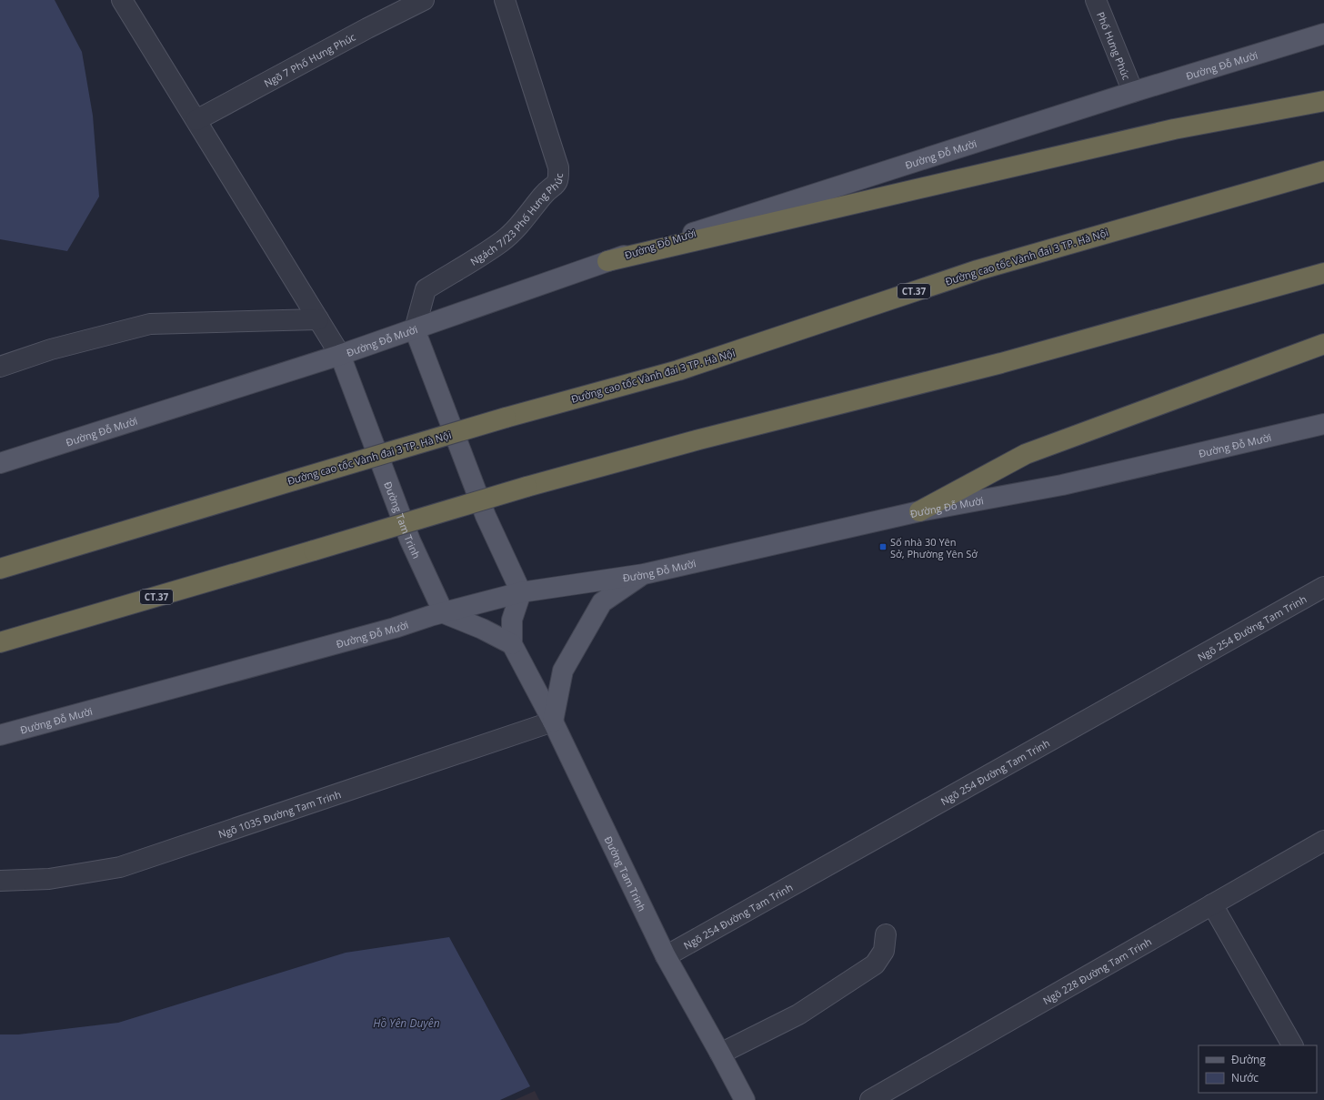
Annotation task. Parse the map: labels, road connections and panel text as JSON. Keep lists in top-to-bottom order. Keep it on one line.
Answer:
{"streets":{"highway":["Đường cao tốc Vành đai 3 TP. Hà Nội","CT.37"],"main road":["Đường Đỗ Mười","Đường Tam Trinh"],"street":["Phố Hưng Phúc","Ngõ 7 Phố Hưng Phúc","Ngách 7/23 Phố Hưng Phúc","Ngõ 254 Đường Tam Trinh","Ngõ 1035 Đường Tam Trinh","Ngõ 228 Đường Tam Trinh"]},"crossings":[["Phố Hưng Phúc","Đường Đỗ Mười"],["Đường Đỗ Mười","Ngách 7/23 Phố Hưng Phúc"],["Đường Đỗ Mười","Đường Tam Trinh"],["Đường Tam Trinh","Ngõ 254 Đường Tam Trinh"],["Đường Tam Trinh","Ngõ 1035 Đường Tam Trinh"]],"water":["Hồ Yên Duyên"],"places":{"transit":["Số nhà 30 Yên Sở, Phường Yên Sở"]},"legend":["Đường","Nước"]}
